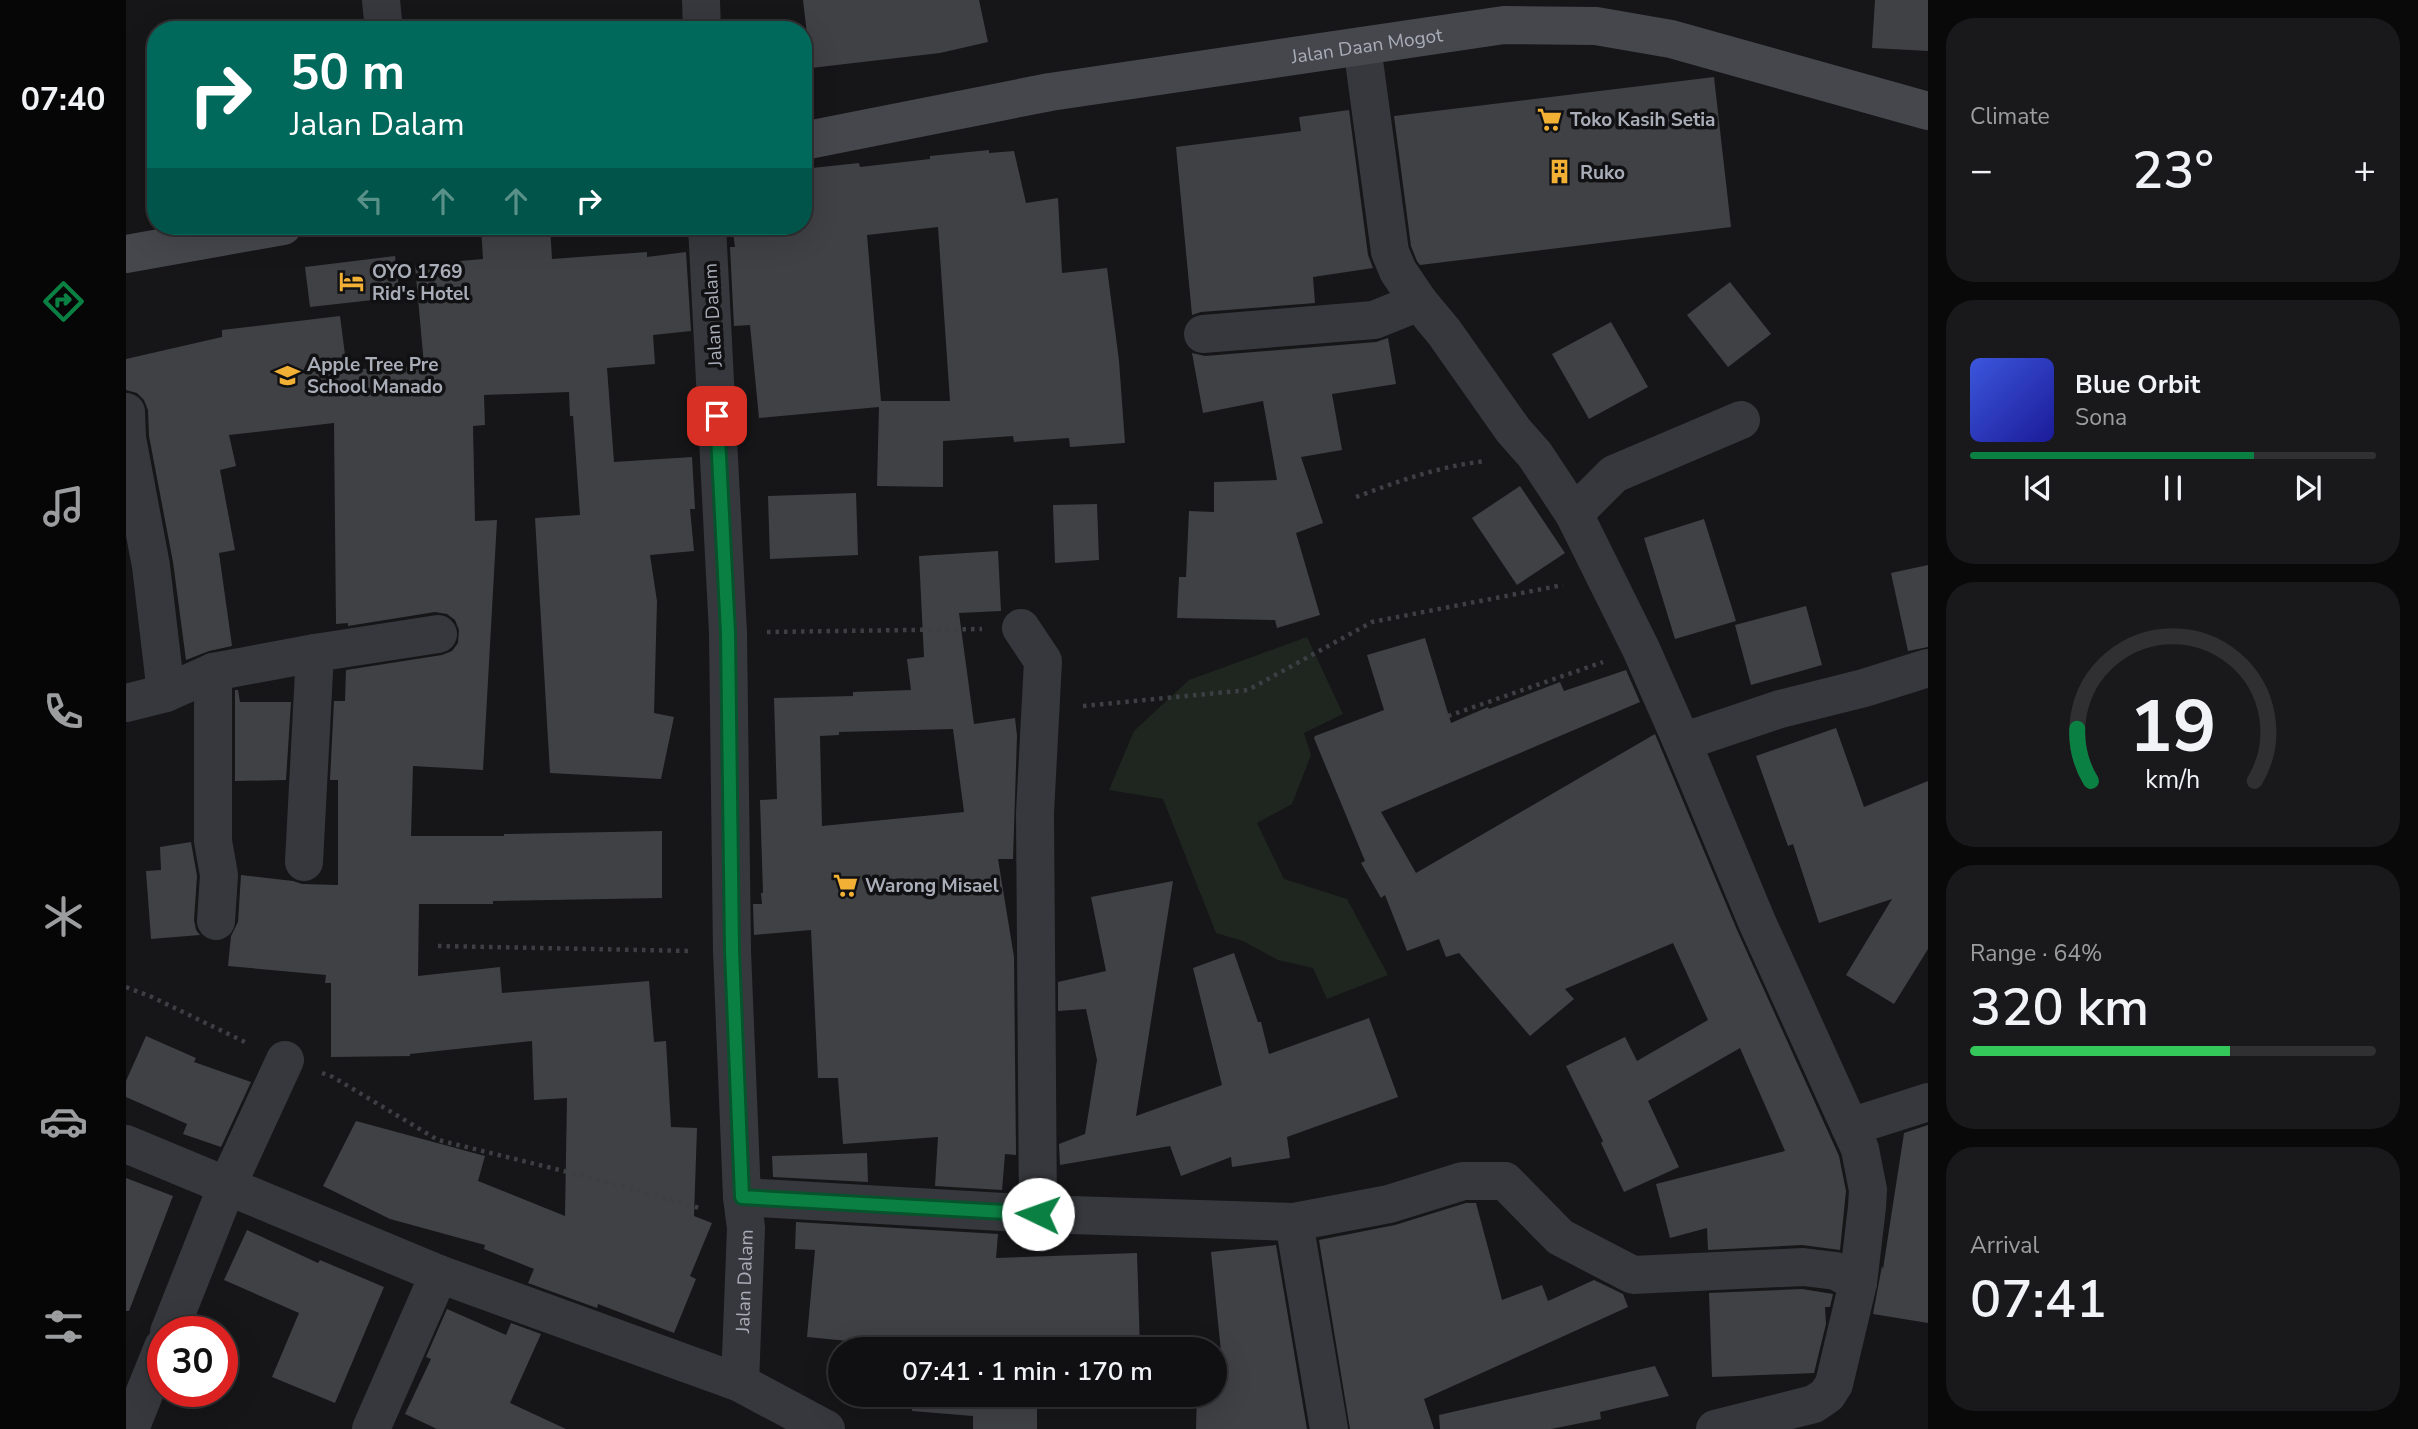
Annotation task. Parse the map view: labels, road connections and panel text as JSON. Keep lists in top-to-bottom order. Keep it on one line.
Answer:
{"streets":{"main road":["Jalan Daan Mogot"],"street":["Jalan Dalam"]},"places":{"supermarket":["Toko Kasih Setia","Warong Misael"],"building":["Ruko"],"hotel":["OYO 1769 Rid's Hotel"],"school or university":["Apple Tree Pre School Manado"]},"page":{"tabs":"07:40","tile":["Climate",["Range · 64%","320 km"],["Arrival","07:41"]],"turn":["50 m","Jalan Dalam"],"heat":["−","23°","+"],"song":["Blue Orbit","Sona"],"limit":"30","trip":"07:41 · 1 min · 170 m","gauge":["19","km/h"]}}
